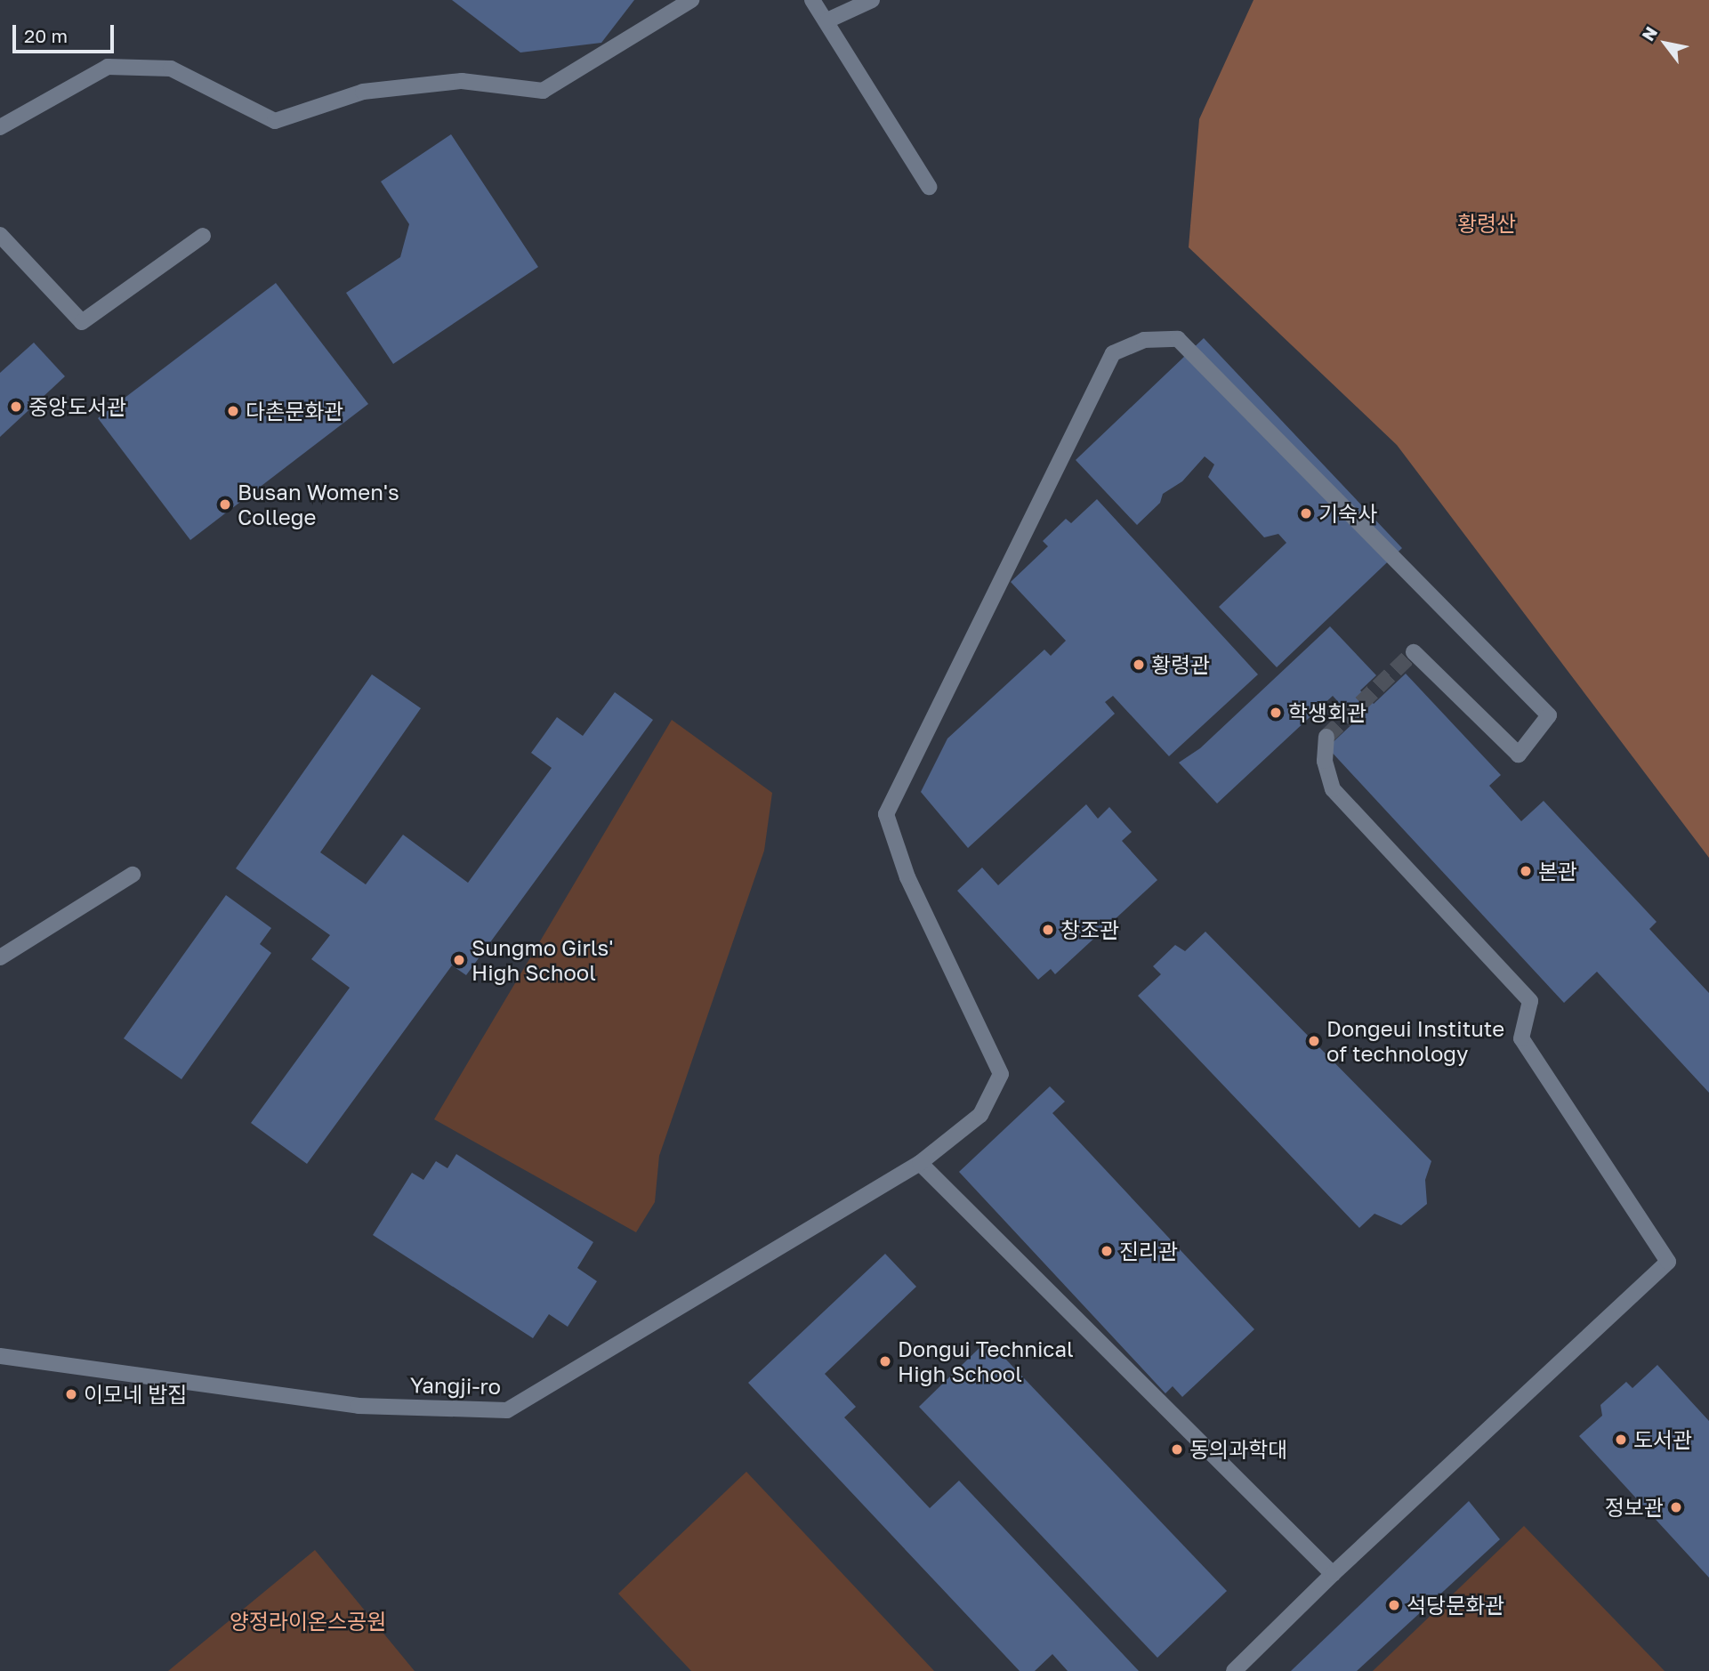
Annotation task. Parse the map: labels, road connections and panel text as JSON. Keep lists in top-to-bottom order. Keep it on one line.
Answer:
{"streets":{"street":["Yangji-ro"]},"parks":["황령산","양정라이온스공원"],"places":["중앙도서관","다촌문화관","Busan Women's College","기숙사","황령관","학생회관","본관","창조관","Sungmo Girls' High School","Dongeui Institute of technology","진리관","Dongui Technical High School","이모네 밥집","도서관","동의과학대","정보관","석당문화관"],"scale_bar":"20 m","north":"top left"}
